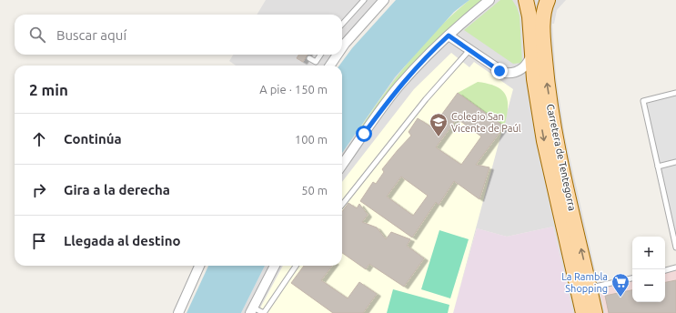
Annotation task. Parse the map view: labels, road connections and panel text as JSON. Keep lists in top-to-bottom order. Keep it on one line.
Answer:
{"streets":{"main road":["Carretera de Tentegorra"]},"places":{"school or university":["Colegio San Vicente de Paúl"],"supermarket":["La Rambla Shopping"]},"page":{"search":"Buscar aquí","heading":["2 min","A pie · 150 m"],"list":[["Continúa","100 m"],["Gira a la derecha","50 m"],"Llegada al destino"],"map_buttons":["+","−"]}}
